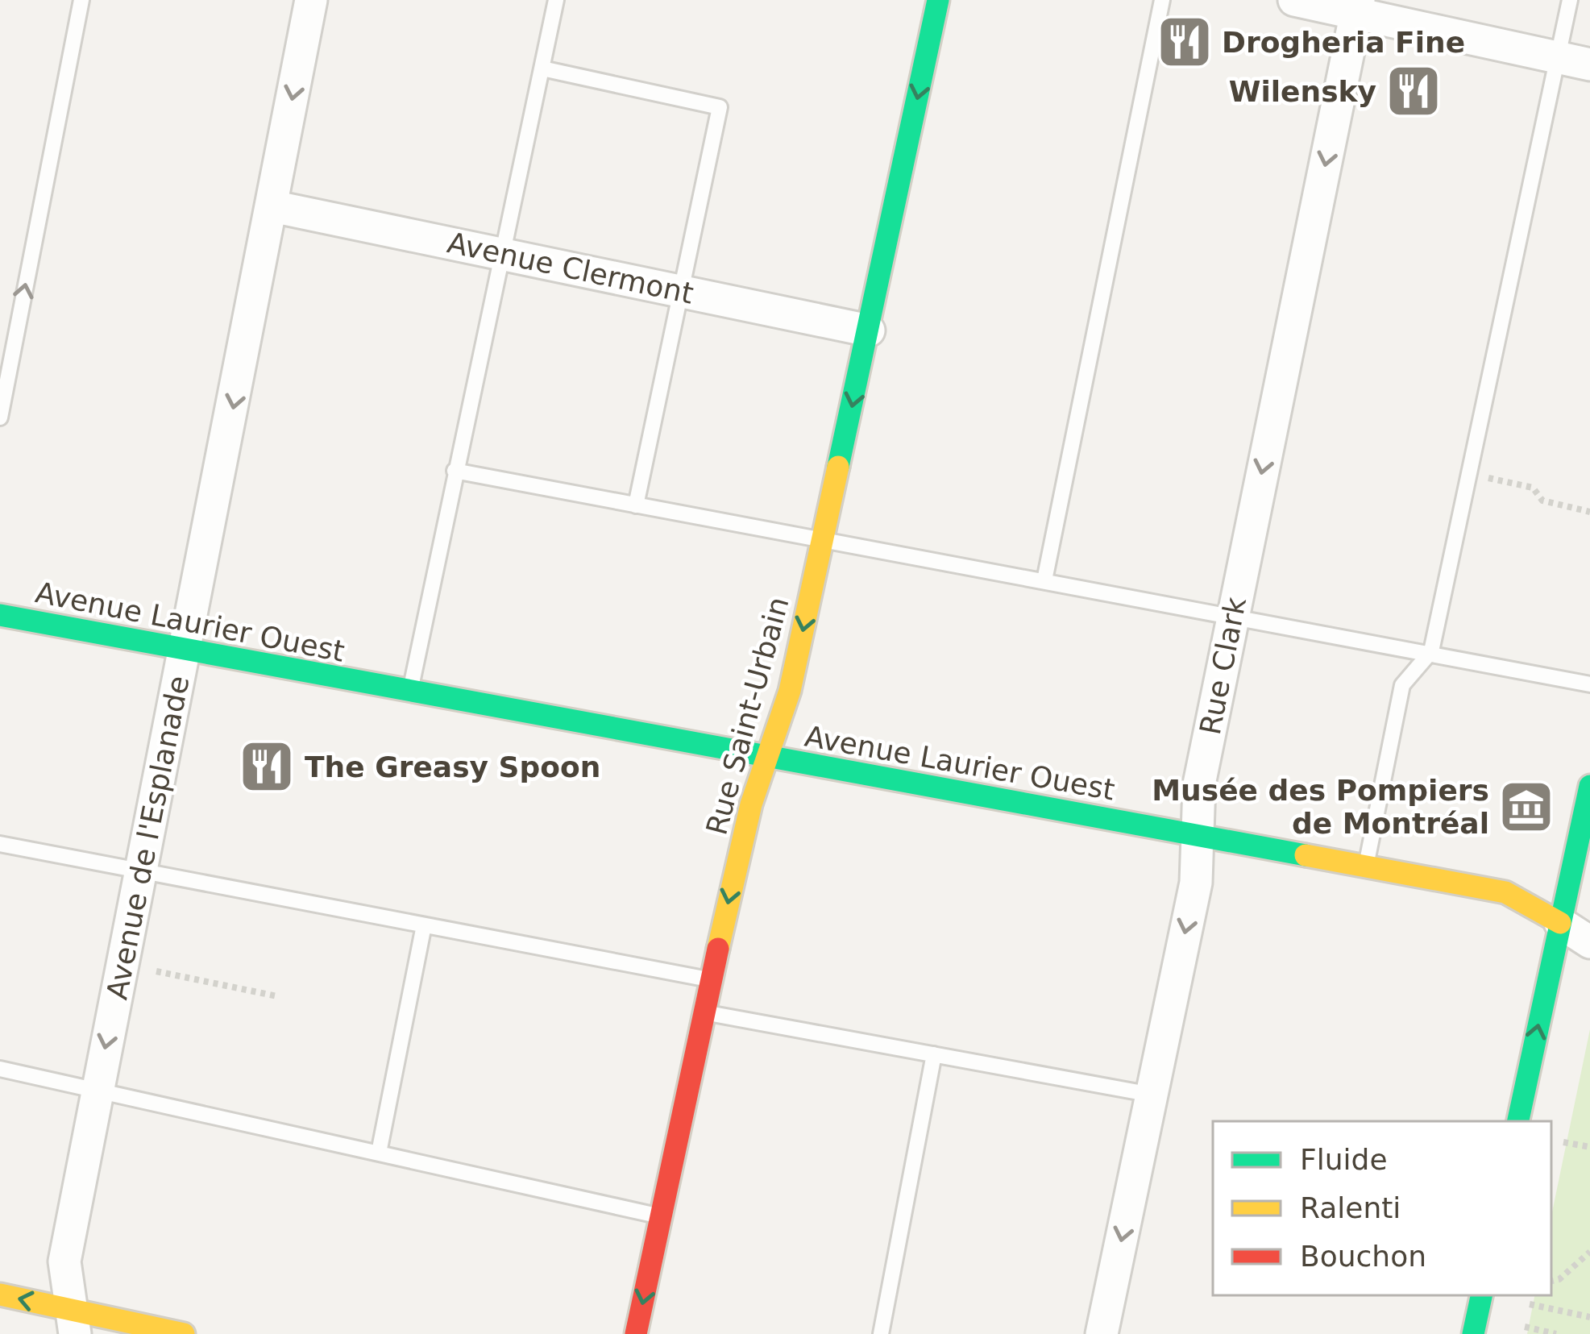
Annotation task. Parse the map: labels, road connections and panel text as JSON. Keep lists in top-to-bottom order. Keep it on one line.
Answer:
{"streets":{"main road":["Avenue Laurier Ouest","Rue Saint-Urbain"],"street":["Avenue Clermont","Rue Clark","Avenue de l'Esplanade"]},"crossings":[["Avenue Clermont","Rue Saint-Urbain"],["Avenue Clermont","Avenue de l'Esplanade"],["Avenue Laurier Ouest","Rue Clark"],["Avenue Laurier Ouest","Rue Saint-Urbain"],["Avenue Laurier Ouest","Avenue de l'Esplanade"]],"one_way":["Rue Clark","Rue Saint-Urbain","Avenue de l'Esplanade"],"places":{"restaurant":["Drogheria Fine","Wilensky","The Greasy Spoon"],"museum":["Musée des Pompiers de Montréal"]},"legend":["Fluide","Ralenti","Bouchon"]}
